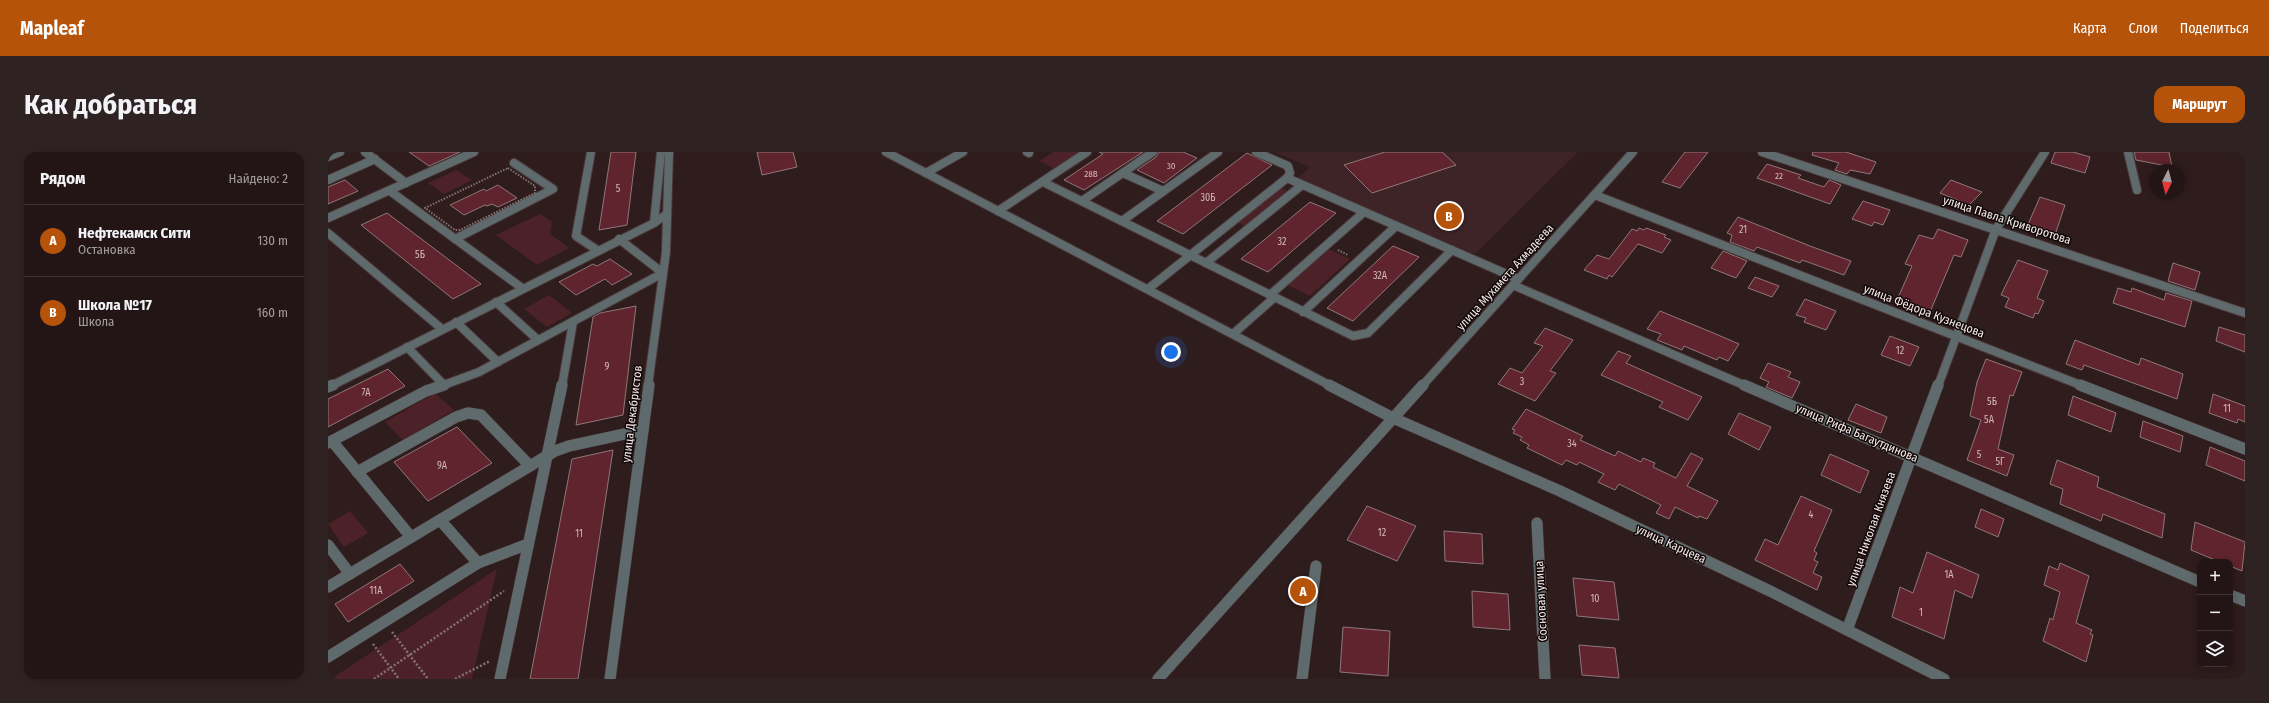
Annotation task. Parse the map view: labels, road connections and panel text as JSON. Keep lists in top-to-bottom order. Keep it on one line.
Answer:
{"streets":{"street":["улица Павла Криворотова","улица Мухамета Ахмадеева","улица Фёдора Кузнецова","улица Декабристов","улица Рифа Багаутдинова","улица Николая Князева","улица Карцева","Сосновая улица"]},"crossings":[["улица Павла Криворотова","улица Николая Князева"],["улица Мухамета Ахмадеева","улица Фёдора Кузнецова"],["улица Мухамета Ахмадеева","улица Рифа Багаутдинова"],["улица Мухамета Ахмадеева","улица Карцева"],["улица Фёдора Кузнецова","улица Николая Князева"],["улица Рифа Багаутдинова","улица Николая Князева"],["улица Николая Князева","улица Карцева"]],"house_numbers":["30","28В","22","5","30Б","21","32","5Б","32А","12","9","3","7А","5Б","11","5А","34","5","5Г","9А","4","12","11","1А","11А","10","1"],"north":"bottom","page":{"header":"Mapleaf","nav":["Карта","Слои","Поделиться"],"buttons":"Маршрут","title":"Как добраться","heading":["Рядом","Найдено: 2"],"pins":["B","A"],"list":[{"mark":"A","name":"Нефтекамск Сити","note":"Остановка","value":"130 m"},{"mark":"B","name":"Школа №17","note":"Школа","value":"160 m"}],"map_buttons":["+","−"]}}
